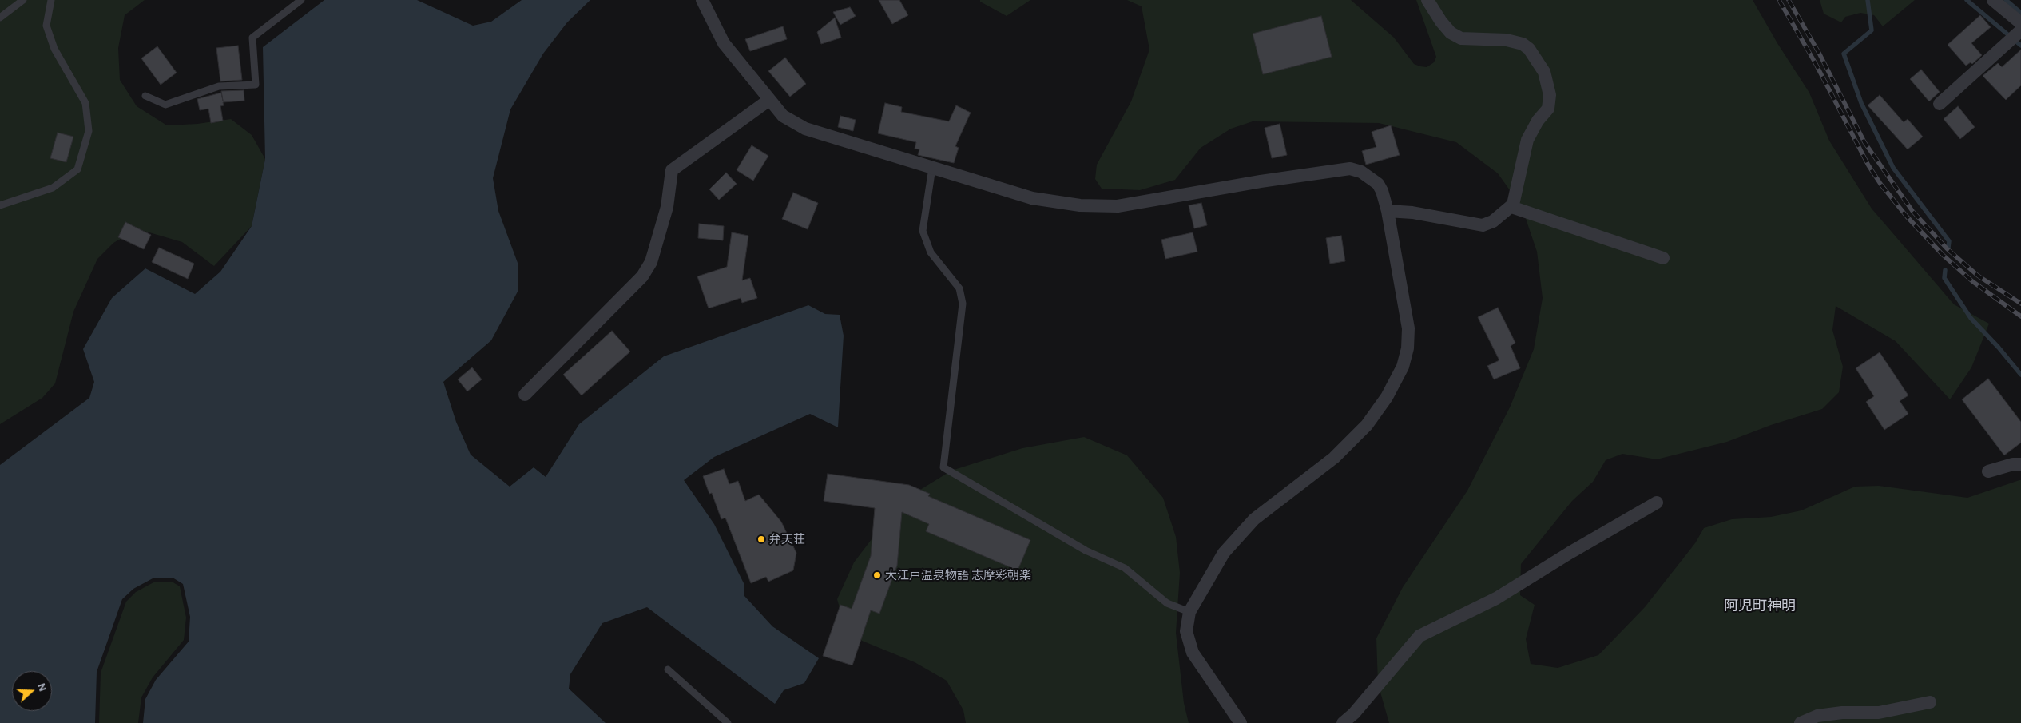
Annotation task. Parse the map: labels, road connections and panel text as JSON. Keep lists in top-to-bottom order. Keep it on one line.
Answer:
{"districts":["阿児町神明"],"places":["弁天荘","大江戸温泉物語 志摩彩朝楽"],"north":"right"}
